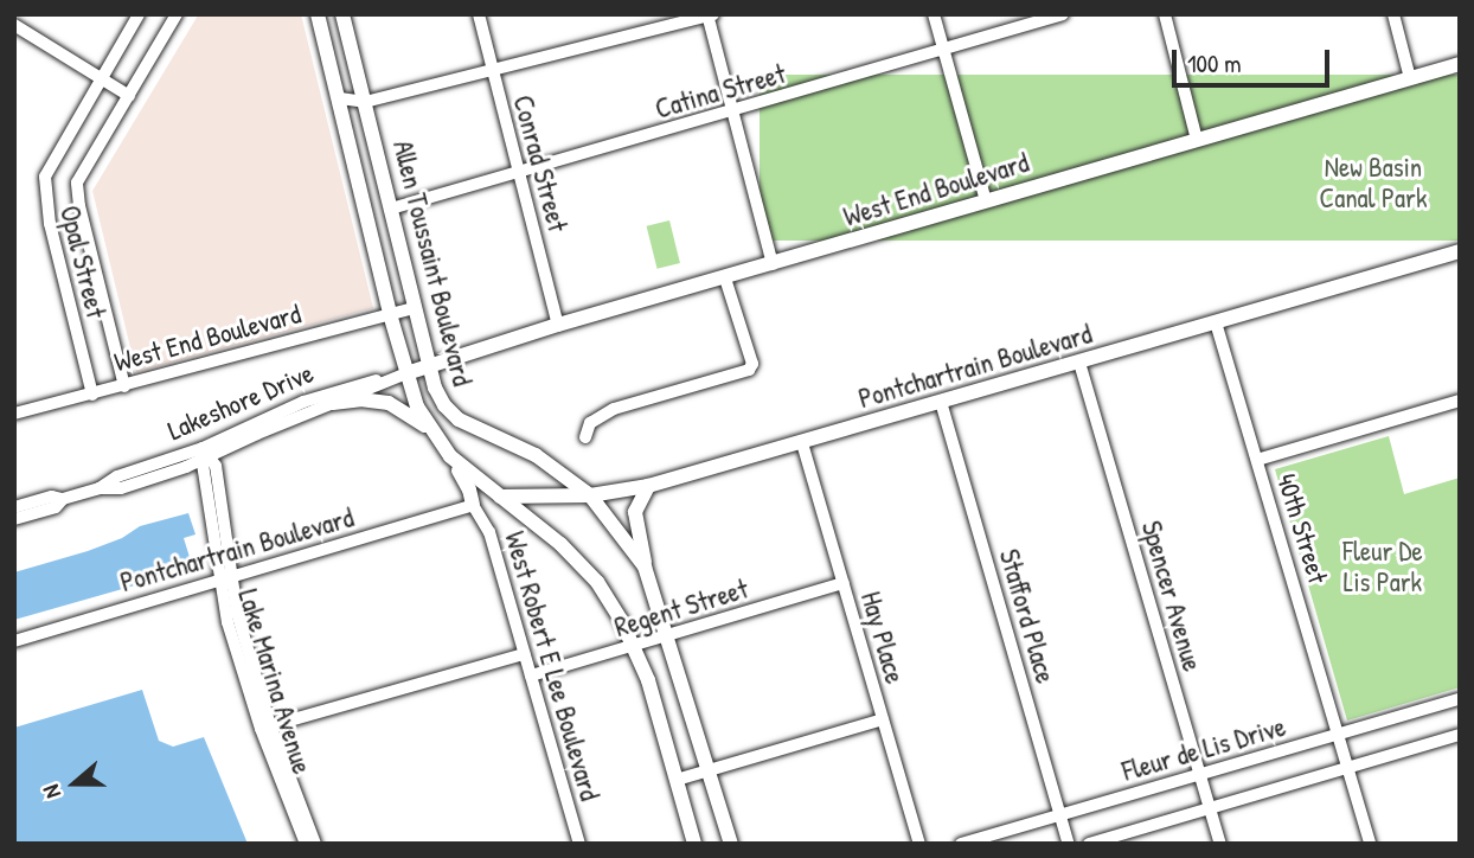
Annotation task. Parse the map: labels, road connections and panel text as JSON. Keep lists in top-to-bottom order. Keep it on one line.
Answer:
{"streets":{"main road":["West End Boulevard","Allen Toussaint Boulevard","Pontchartrain Boulevard","Lakeshore Drive"],"street":["Catina Street","Conrad Street","Opal Street","40th Street","Spencer Avenue","Regent Street","Stafford Place","Hay Place","West Robert E Lee Boulevard","Lake Marina Avenue","Fleur de Lis Drive"]},"crossings":[["Catina Street","Conrad Street"],["Catina Street","Allen Toussaint Boulevard"],["Conrad Street","West End Boulevard"],["West End Boulevard","Opal Street"],["West End Boulevard","Allen Toussaint Boulevard"],["West End Boulevard","Lakeshore Drive"],["Allen Toussaint Boulevard","Pontchartrain Boulevard"],["Allen Toussaint Boulevard","Lakeshore Drive"],["Allen Toussaint Boulevard","Regent Street"],["Pontchartrain Boulevard","40th Street"],["Pontchartrain Boulevard","Spencer Avenue"],["Pontchartrain Boulevard","Stafford Place"],["Pontchartrain Boulevard","Hay Place"],["Pontchartrain Boulevard","West Robert E Lee Boulevard"],["Pontchartrain Boulevard","Lake Marina Avenue"],["Lakeshore Drive","Lake Marina Avenue"],["40th Street","Fleur de Lis Drive"],["Spencer Avenue","Fleur de Lis Drive"],["Regent Street","Hay Place"],["Regent Street","West Robert E Lee Boulevard"],["Stafford Place","Fleur de Lis Drive"]],"parks":["New Basin Canal Park","Fleur De Lis Park"],"scale_bar":"100 m","north":"left"}
